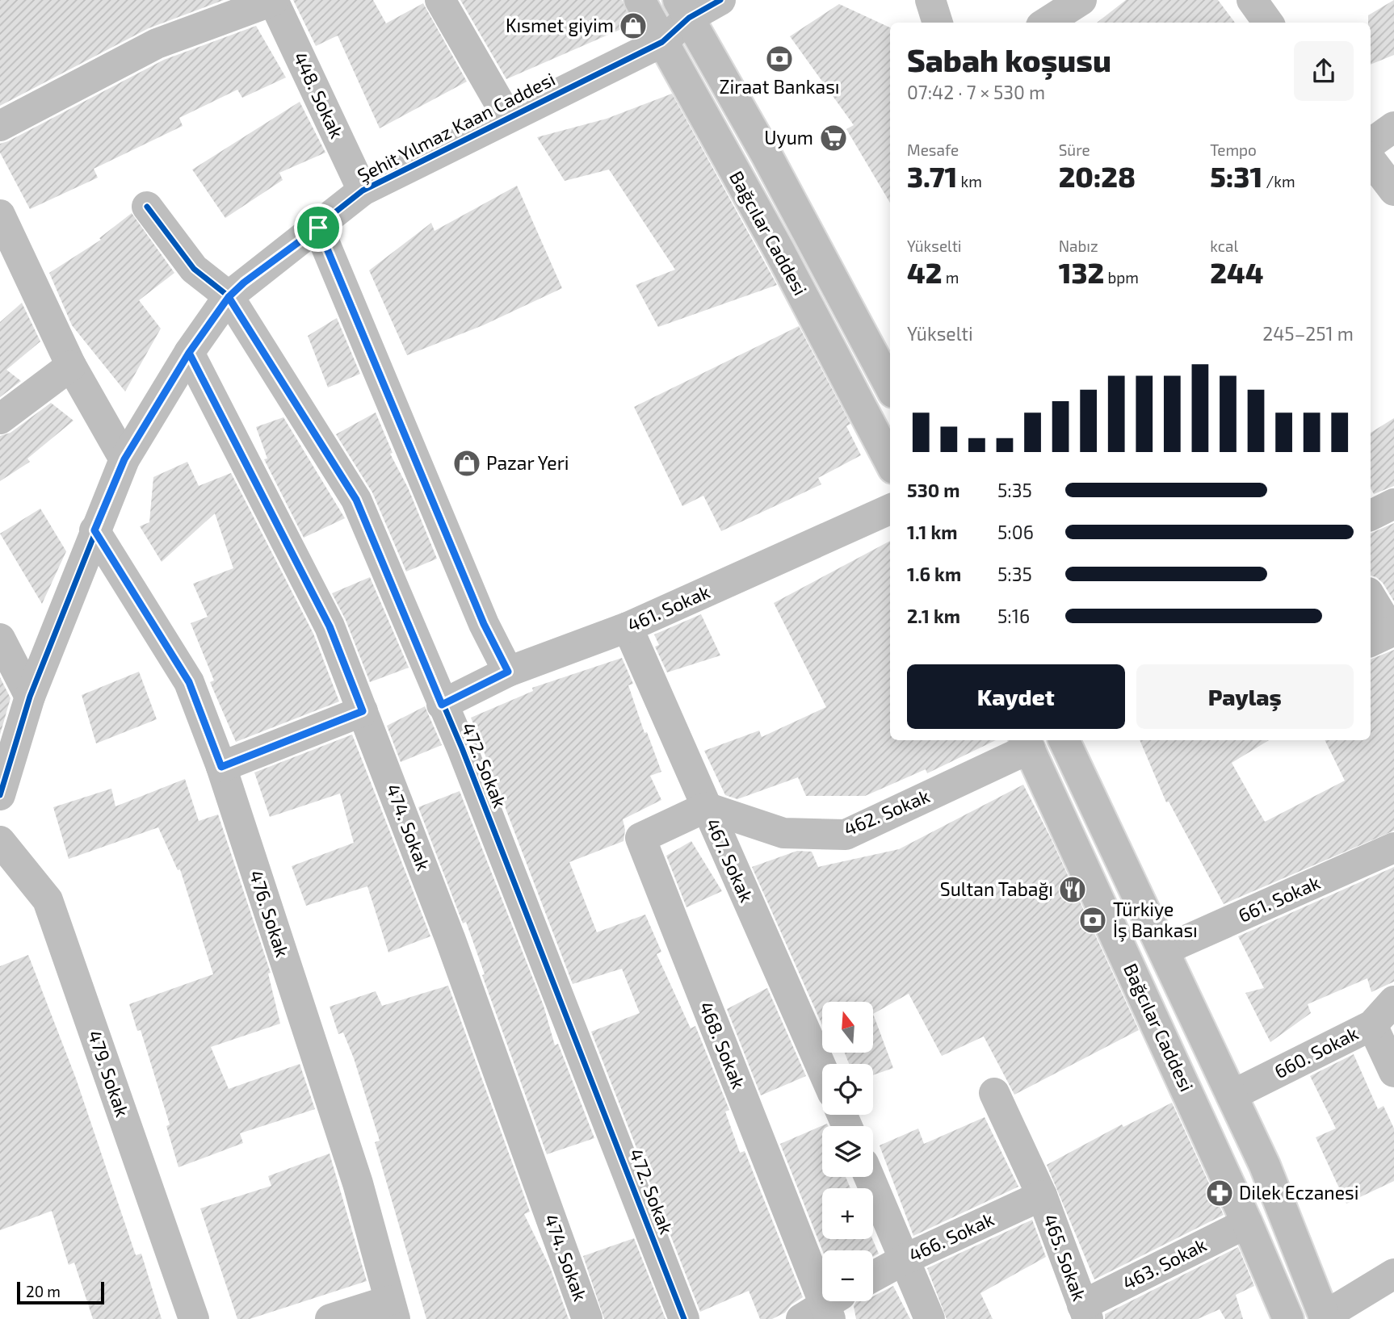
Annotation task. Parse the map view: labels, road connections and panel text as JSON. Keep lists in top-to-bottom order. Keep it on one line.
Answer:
{"streets":{"street":["448. Sokak","Şehit Yılmaz Kaan Caddesi","Bağcılar Caddesi","461. Sokak","472. Sokak","462. Sokak","474. Sokak","467. Sokak","661. Sokak","476. Sokak","468. Sokak","660. Sokak","479. Sokak","466. Sokak","465. Sokak","463. Sokak"]},"crossings":[["448. Sokak","Şehit Yılmaz Kaan Caddesi"],["Şehit Yılmaz Kaan Caddesi","Bağcılar Caddesi"],["Şehit Yılmaz Kaan Caddesi","472. Sokak"],["Şehit Yılmaz Kaan Caddesi","474. Sokak"],["Şehit Yılmaz Kaan Caddesi","476. Sokak"],["Bağcılar Caddesi","462. Sokak"],["Bağcılar Caddesi","661. Sokak"],["Bağcılar Caddesi","660. Sokak"],["Bağcılar Caddesi","463. Sokak"],["461. Sokak","472. Sokak"],["461. Sokak","467. Sokak"],["462. Sokak","467. Sokak"],["462. Sokak","468. Sokak"],["467. Sokak","468. Sokak"],["466. Sokak","465. Sokak"],["465. Sokak","463. Sokak"]],"places":{"shop":["Kısmet giyim","Pazar Yeri"],"bank":["Ziraat Bankası","Türkiye İş Bankası"],"supermarket":["Uyum"],"restaurant":["Sultan Tabağı"],"pharmacy":["Dilek Eczanesi"]},"scale_bar":"20 m","north":"top","page":{"heading":["Sabah koşusu","07:42 · 7 × 530 m"],"stats":[["Mesafe","3.71 km"],["Süre","20:28"],["Tempo","5:31 /km"],["Yükselti","42 m"],["Nabız","132 bpm"],["kcal","244"]],"chart":["Yükselti","245–251 m"],"list":[{"name":"530 m","note":"5:35"},{"name":"1.1 km","note":"5:06"},{"name":"1.6 km","note":"5:35"},{"name":"2.1 km","note":"5:16"}],"buttons":["Kaydet","Paylaş"],"map_buttons":["+","−"],"scale":"20 m"}}
